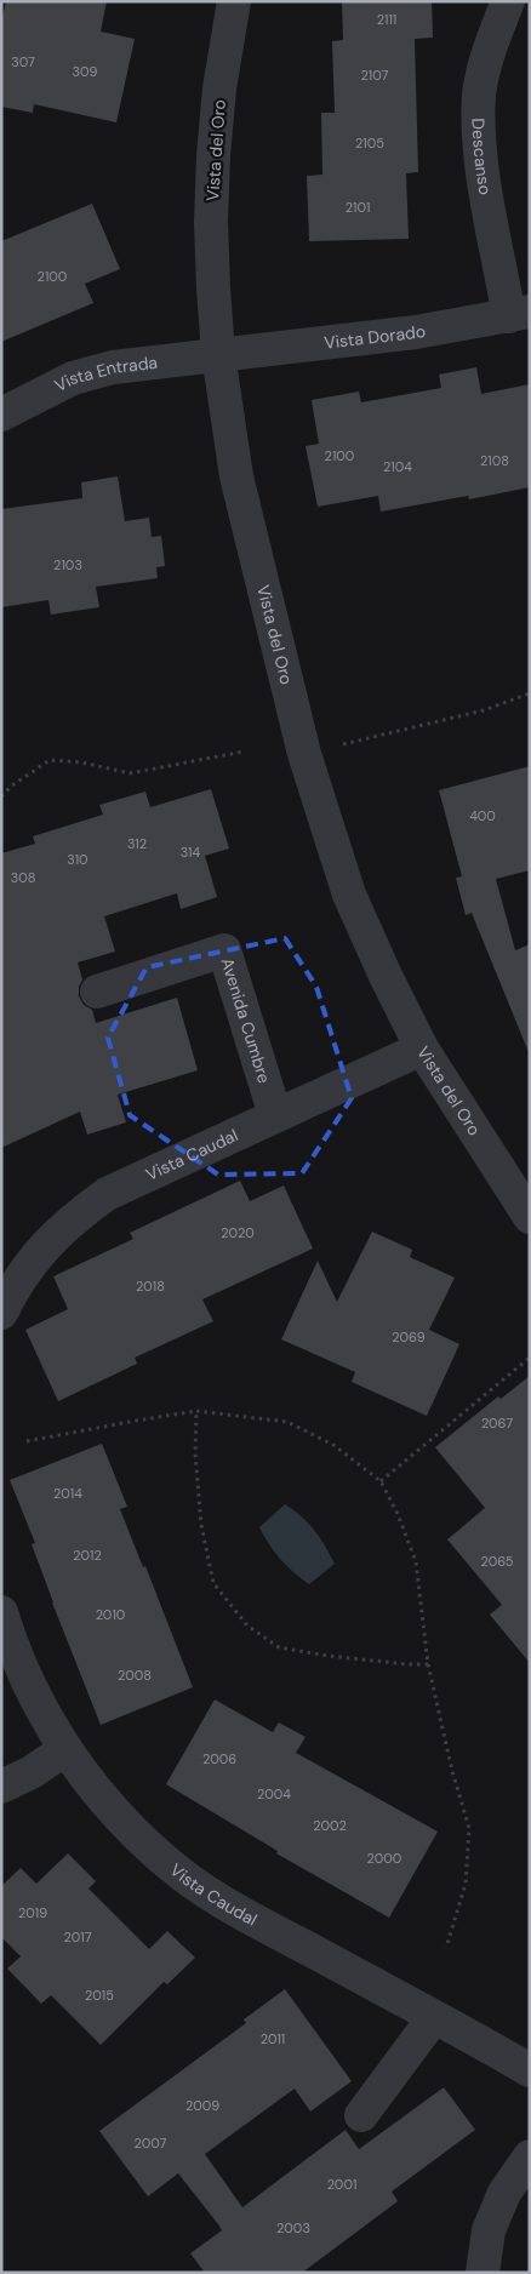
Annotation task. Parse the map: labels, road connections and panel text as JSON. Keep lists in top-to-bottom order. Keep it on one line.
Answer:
{"streets":{"street":["Vista del Oro","Descanso","Vista Dorado","Vista Entrada","Avenida Cumbre","Vista Caudal"]},"crossings":[["Vista del Oro","Vista Dorado"],["Vista del Oro","Vista Entrada"],["Vista del Oro","Vista Caudal"],["Descanso","Vista Dorado"],["Vista Dorado","Vista Entrada"],["Avenida Cumbre","Vista Caudal"]],"house_numbers":["2111","307","309","2107","2105","2101","2100","2100","2108","2104","2103","400","312","314","310","308","2020","2018","2069","2067","2014","2012","2065","2010","2008","2006","2004","2002","2000","2019","2017","2015","2011","2009","2007","2001","2003"]}
